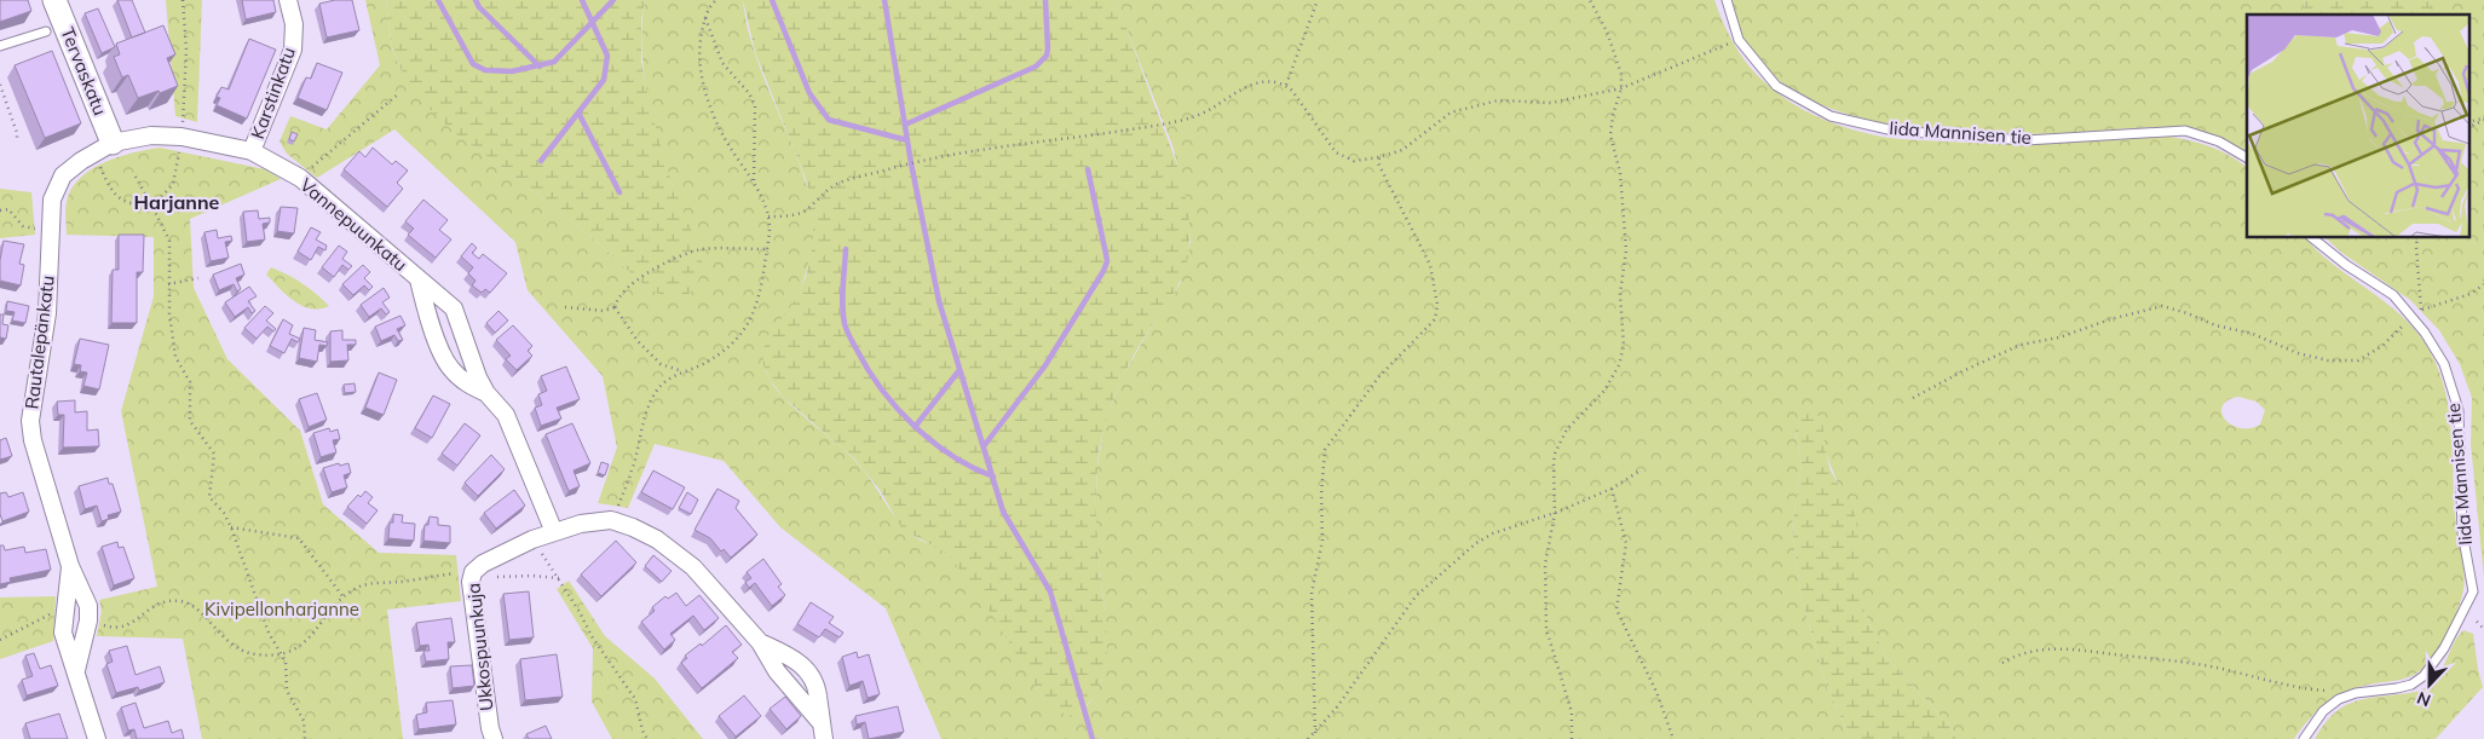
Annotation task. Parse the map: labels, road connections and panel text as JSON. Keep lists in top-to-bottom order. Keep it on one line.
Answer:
{"streets":{"street":["Tervaskatu","Karstinkatu","Vannepuunkatu","Rautalepänkatu","Ukkospuunkuja"],"lane":["Iida Mannisen tie"]},"crossings":[["Tervaskatu","Vannepuunkatu"],["Tervaskatu","Rautalepänkatu"],["Karstinkatu","Vannepuunkatu"],["Vannepuunkatu","Rautalepänkatu"],["Vannepuunkatu","Ukkospuunkuja"]],"districts":["Harjanne"],"parks":["Kivipellonharjanne"],"north":"bottom"}
